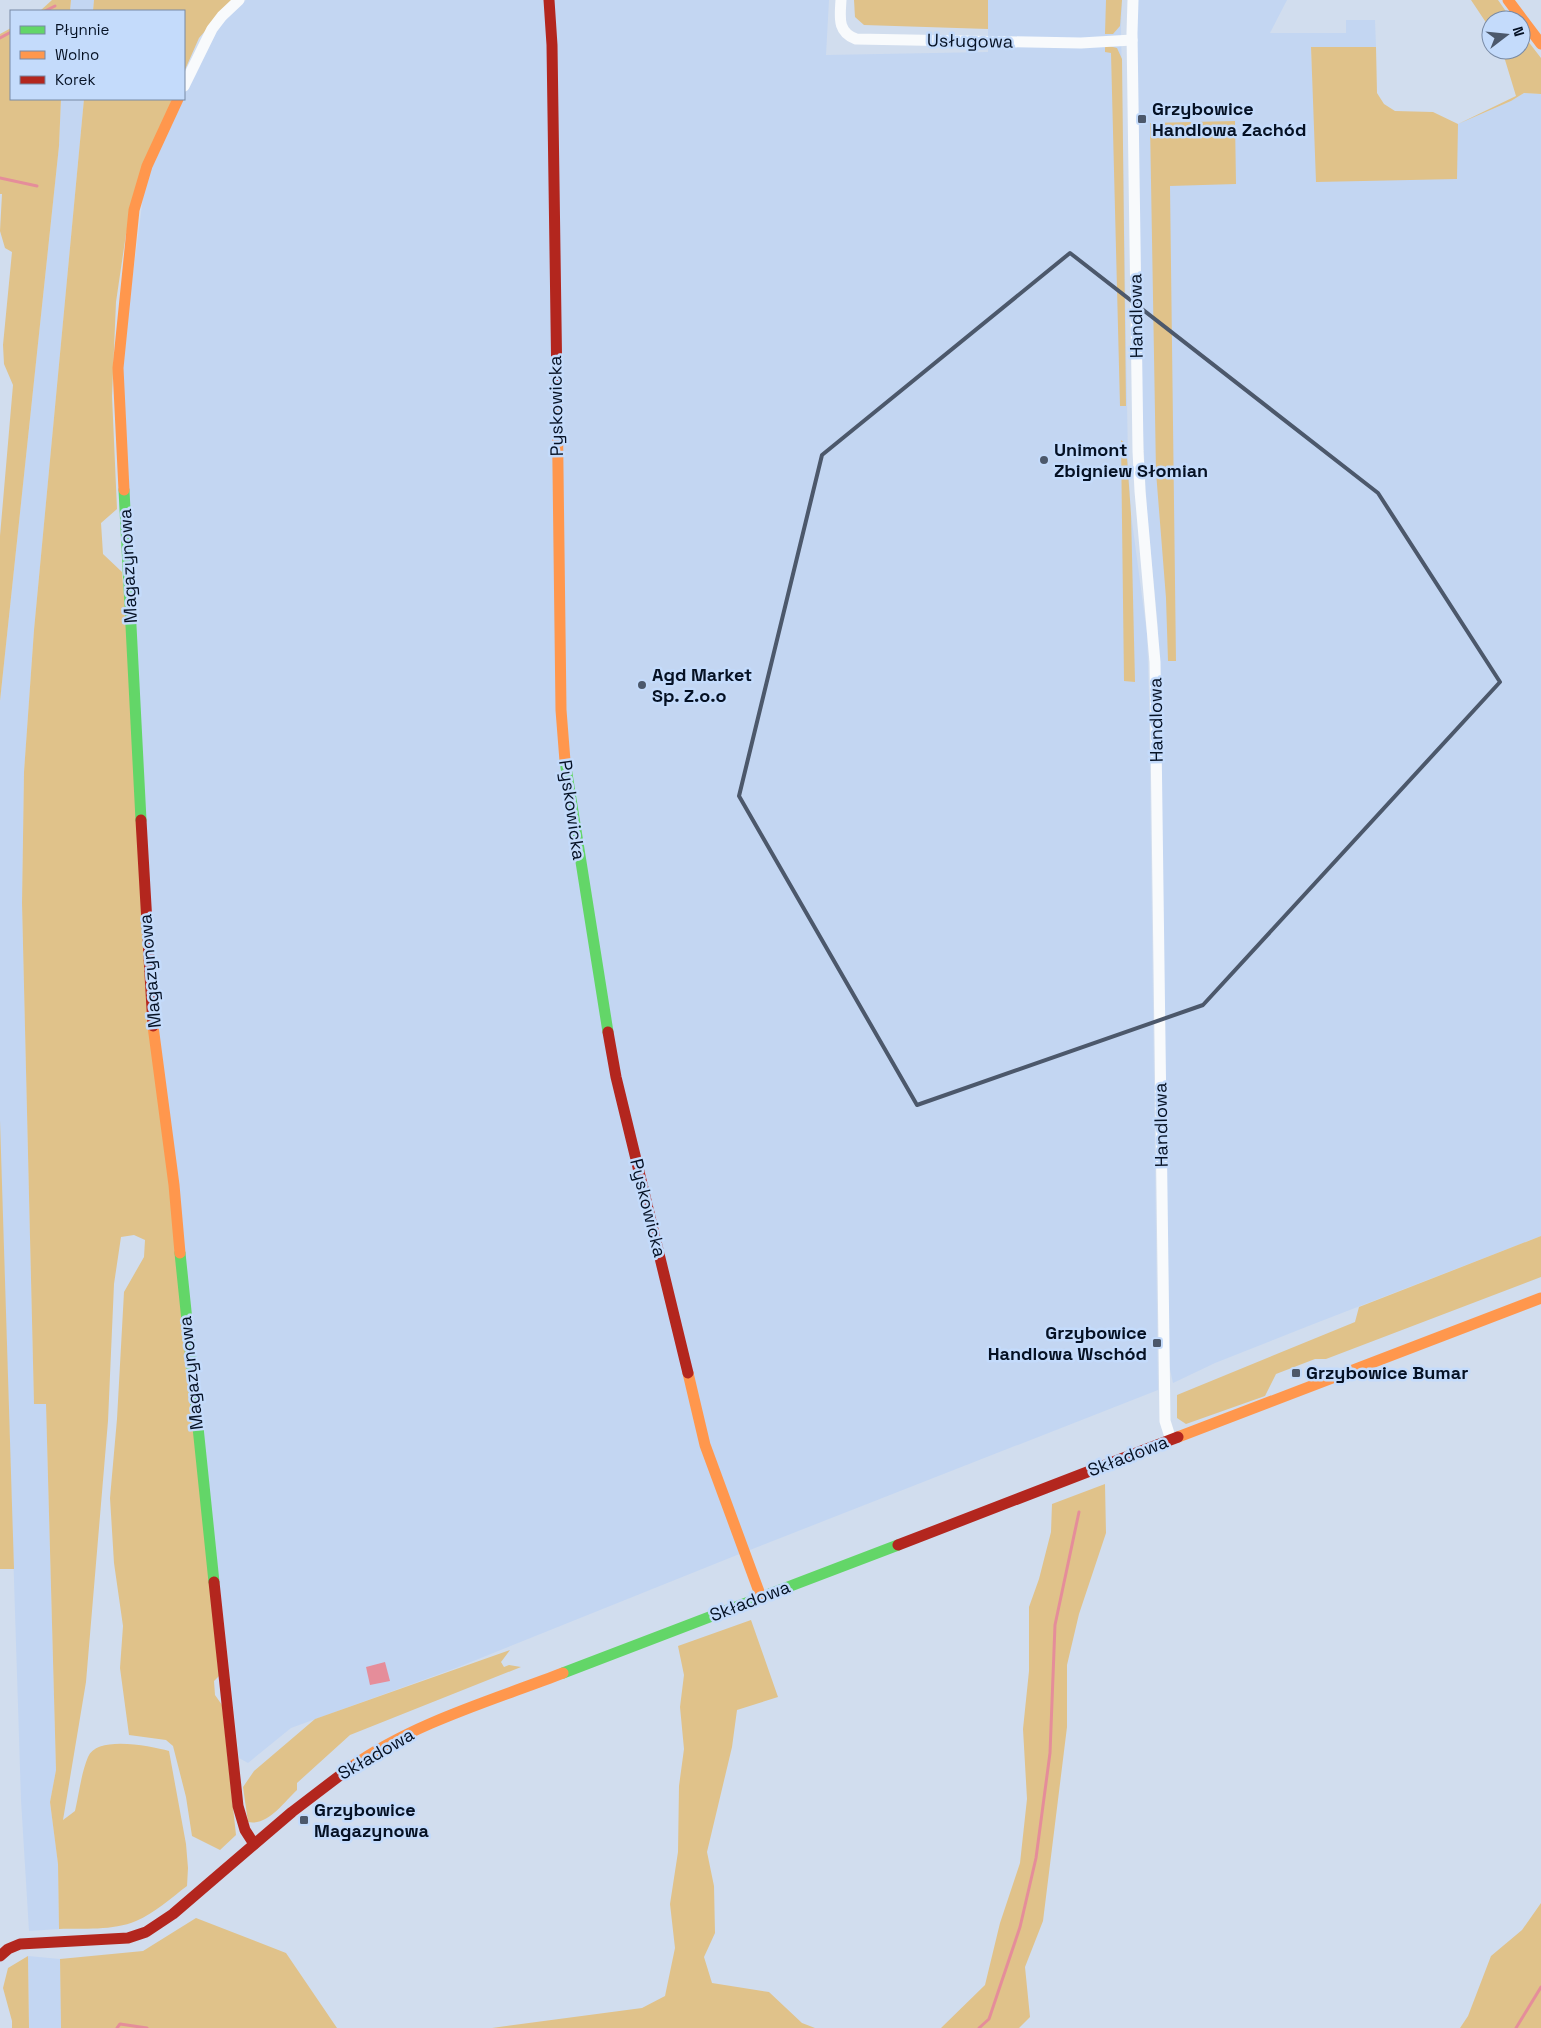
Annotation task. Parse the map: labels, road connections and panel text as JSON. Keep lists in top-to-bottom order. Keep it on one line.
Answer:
{"streets":{"street":["Usługowa","Handlowa","Pyskowicka","Magazynowa","Składowa"]},"crossings":[["Usługowa","Handlowa"],["Handlowa","Składowa"],["Pyskowicka","Składowa"],["Magazynowa","Składowa"]],"places":{"transit":["Grzybowice Handlowa Zachód","Grzybowice Handlowa Wschód","Grzybowice Bumar","Grzybowice Magazynowa"],"other":["Unimont Zbigniew Słomian","Agd Market Sp. Z.o.o"]},"legend":["Płynnie","Wolno","Korek"],"north":"right"}
